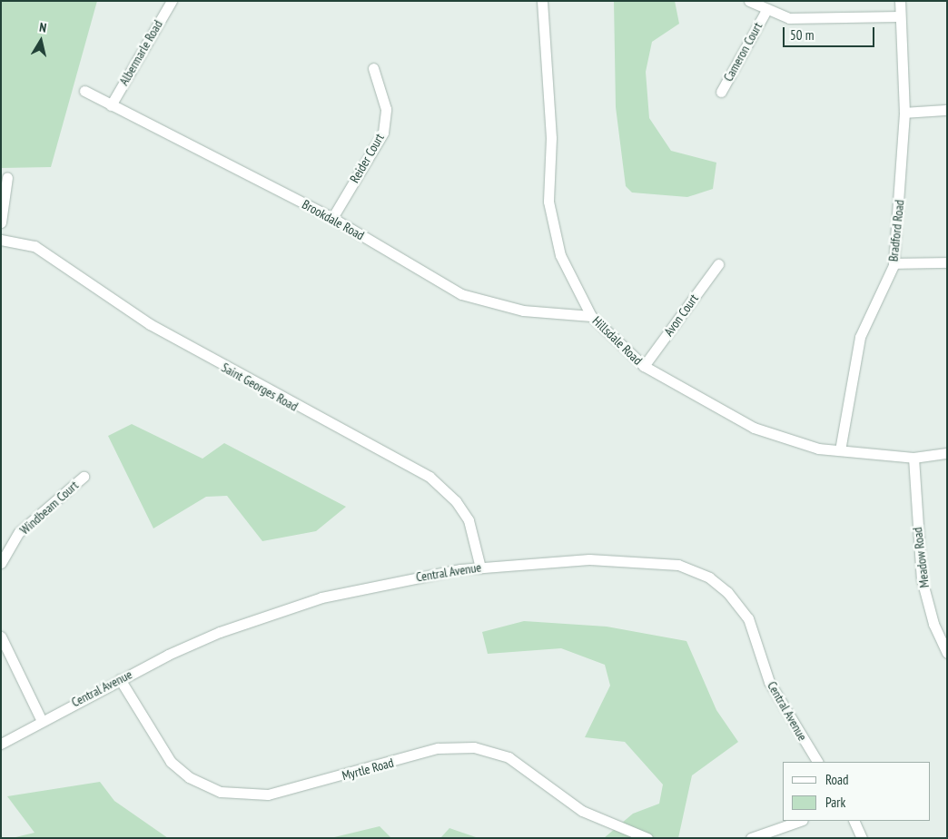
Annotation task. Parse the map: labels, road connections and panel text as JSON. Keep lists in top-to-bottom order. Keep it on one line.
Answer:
{"streets":{"street":["Cameron Court","Albermarle Road","Reider Court","Brookdale Road","Bradford Road","Avon Court","Hillsdale Road","Saint Georges Road","Windbeam Court","Meadow Road","Central Avenue","Myrtle Road"]},"crossings":[["Albermarle Road","Brookdale Road"],["Reider Court","Brookdale Road"],["Brookdale Road","Hillsdale Road"],["Bradford Road","Hillsdale Road"],["Avon Court","Hillsdale Road"],["Hillsdale Road","Meadow Road"],["Saint Georges Road","Central Avenue"],["Central Avenue","Myrtle Road"]],"legend":["Road","Park"],"scale_bar":"50 m","north":"top"}
